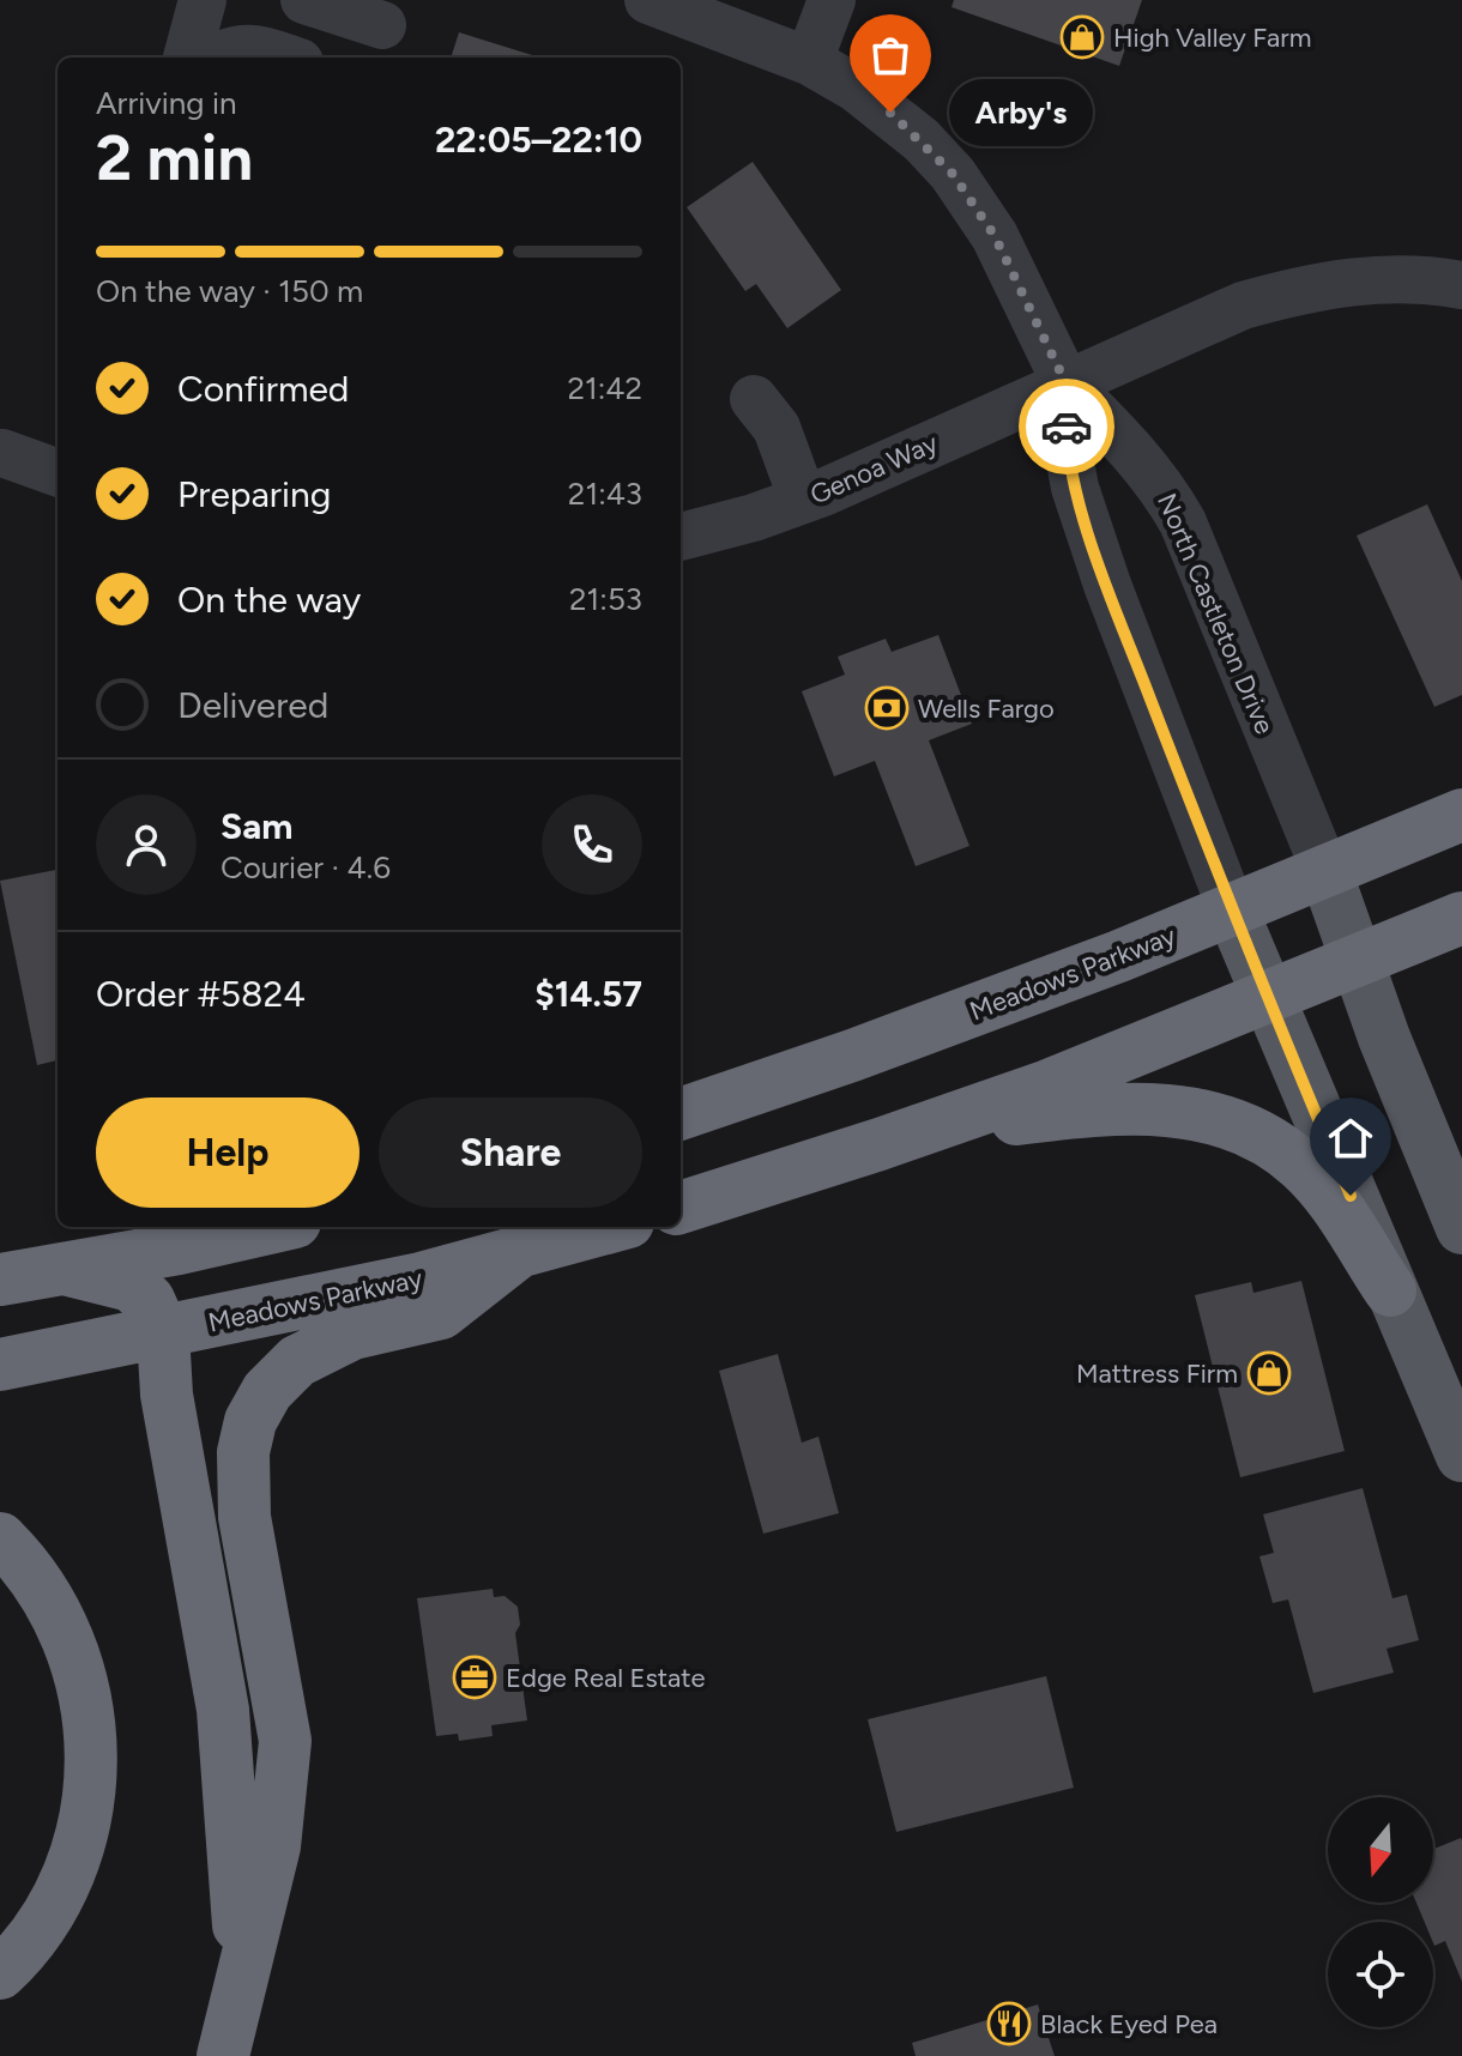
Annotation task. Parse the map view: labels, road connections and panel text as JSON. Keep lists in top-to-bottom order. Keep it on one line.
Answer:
{"streets":{"highway":["Meadows Parkway"],"main road":["North Castleton Drive"],"street":["Genoa Way"]},"crossings":[["Genoa Way","North Castleton Drive"],["North Castleton Drive","Meadows Parkway"]],"places":{"shop":["High Valley Farm","Mattress Firm"],"other":["Arby's"],"bank":["Wells Fargo"],"office":["Edge Real Estate"],"restaurant":["Black Eyed Pea"]},"north":"bottom","page":{"heading":["2 min","Arriving in","22:05–22:10"],"panel":["Sam","Courier · 4.6","Order #5824","$14.57"],"bubble":"Arby's","bar":"On the way · 150 m","list":[["Confirmed","21:42"],["Preparing","21:43"],["On the way","21:53"],"Delivered"],"buttons":["Help","Share"]}}
